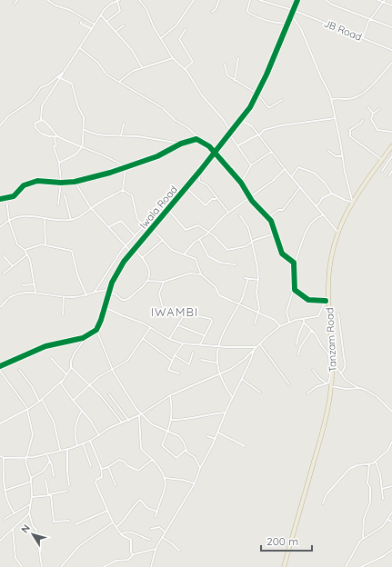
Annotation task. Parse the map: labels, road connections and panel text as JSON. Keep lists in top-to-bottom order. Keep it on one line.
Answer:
{"streets":{"highway":["Tanzam Road"],"street":["JB Road","Iwala Road"]},"crossings":[["JB Road","Iwala Road"]],"districts":["IWAMBI"],"scale_bar":"200 m","north":"top left"}
